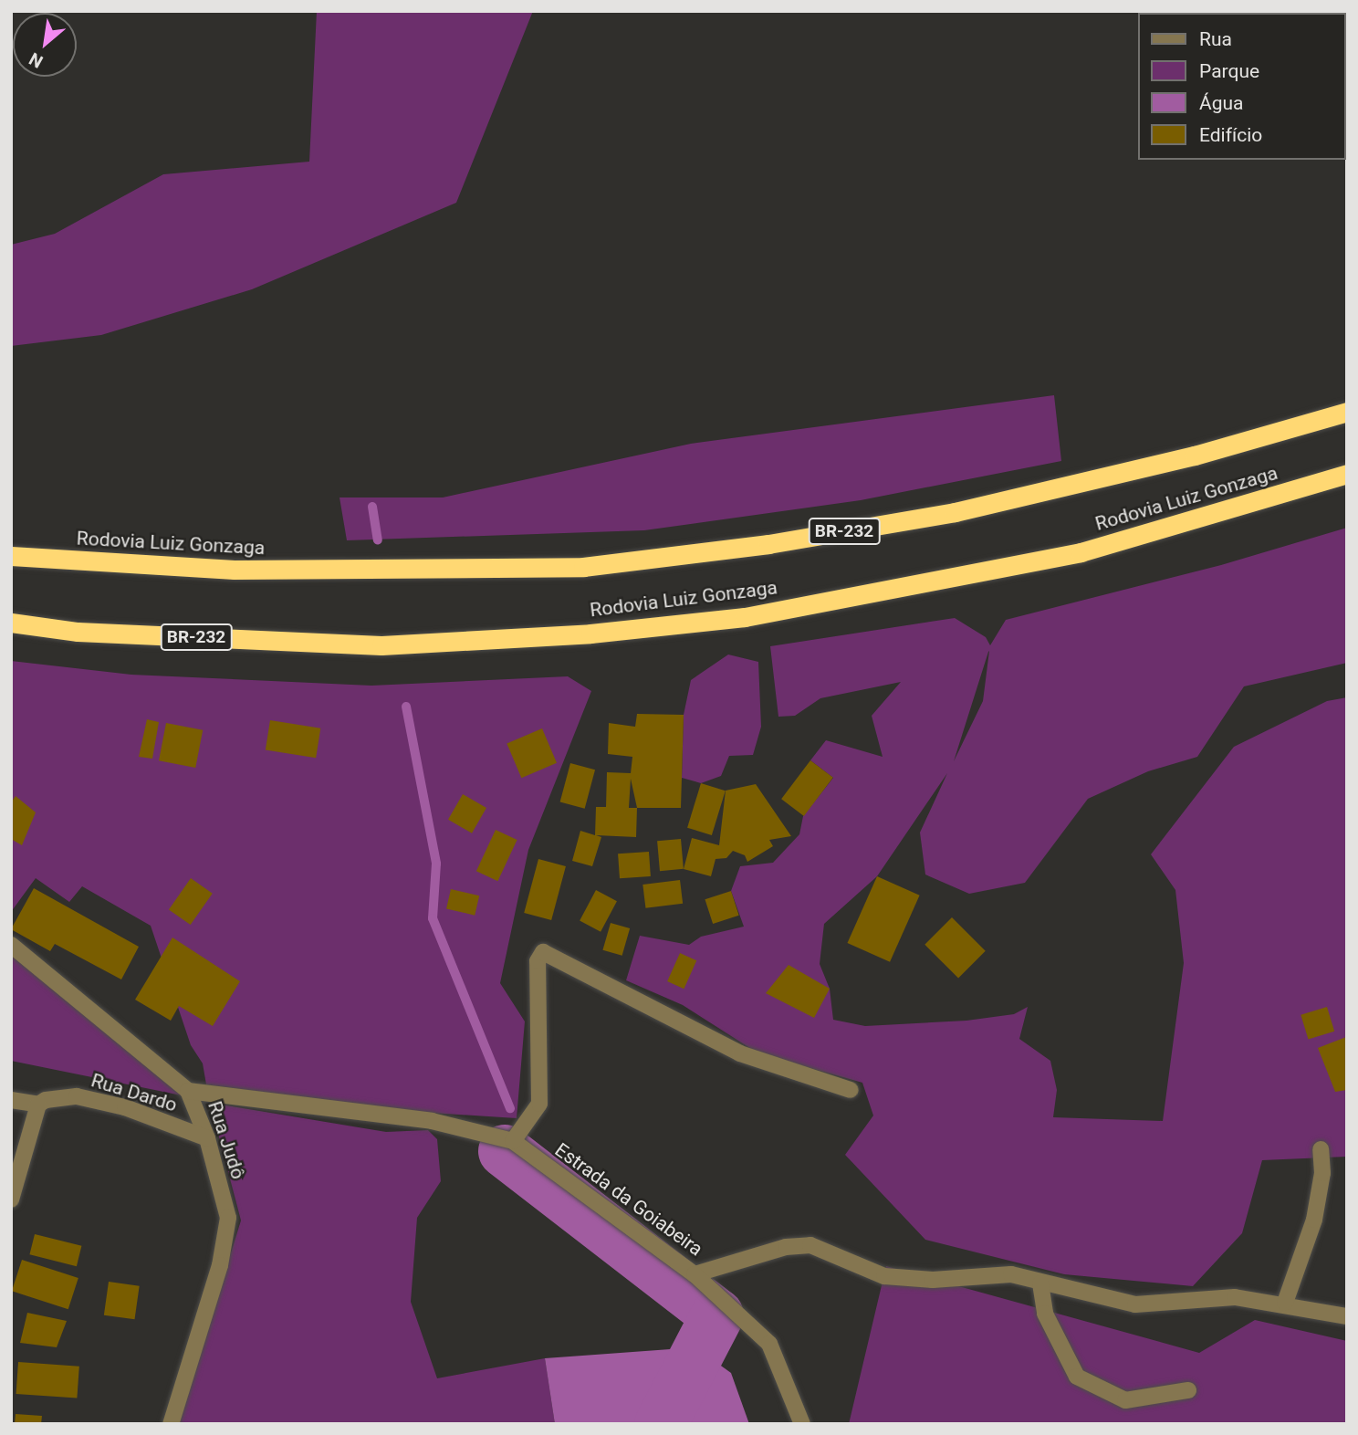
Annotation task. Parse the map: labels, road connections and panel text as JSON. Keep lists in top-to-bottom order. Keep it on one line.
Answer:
{"streets":{"highway":["Rodovia Luiz Gonzaga","BR-232"],"street":["Rua Dardo","Rua Judô","Estrada da Goiabeira"]},"crossings":[["Rua Dardo","Rua Judô"],["Rua Judô","Estrada da Goiabeira"]],"legend":["Rua","Parque","Água","Edifício"],"north":"bottom left"}
